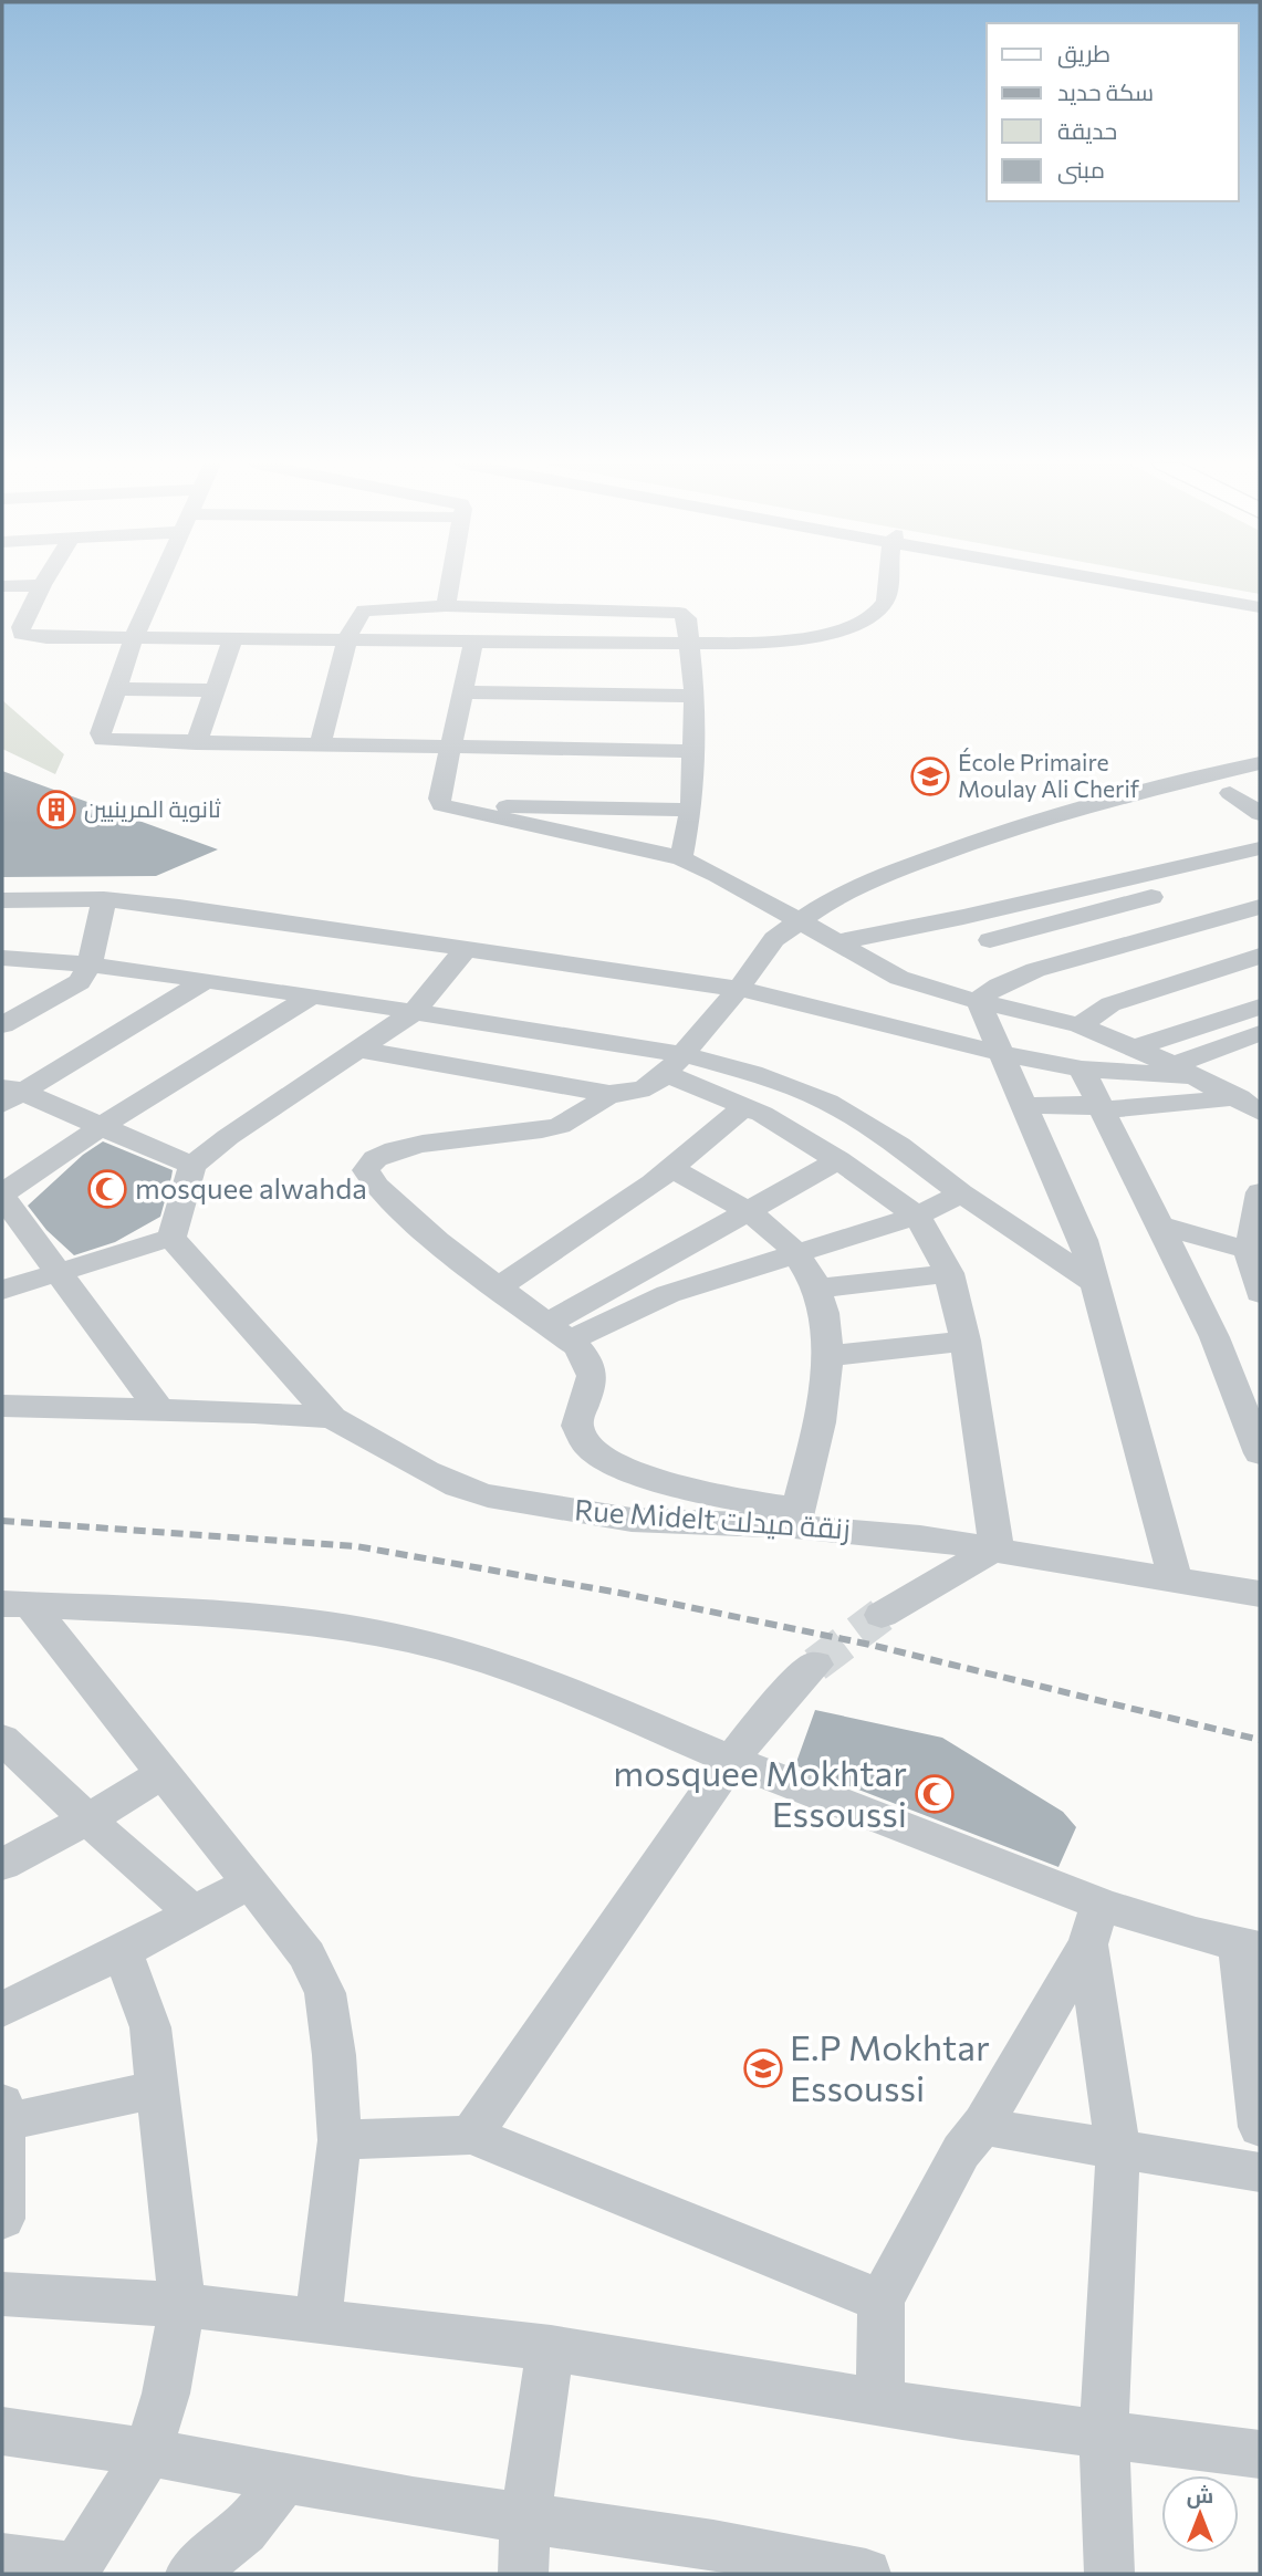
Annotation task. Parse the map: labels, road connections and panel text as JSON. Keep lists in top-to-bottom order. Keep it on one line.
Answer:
{"streets":{"street":["Rue Midelt زنقة ميدلت"]},"places":{"school or university":["École Primaire Moulay Ali Cherif","E.P Mokhtar Essoussi"],"building":["ثانوية المرينيين"],"mosque":["mosquee alwahda","mosquee Mokhtar Essoussi"]},"legend":["طريق","سكة حديد","حديقة","مبنى"],"north":"top"}
